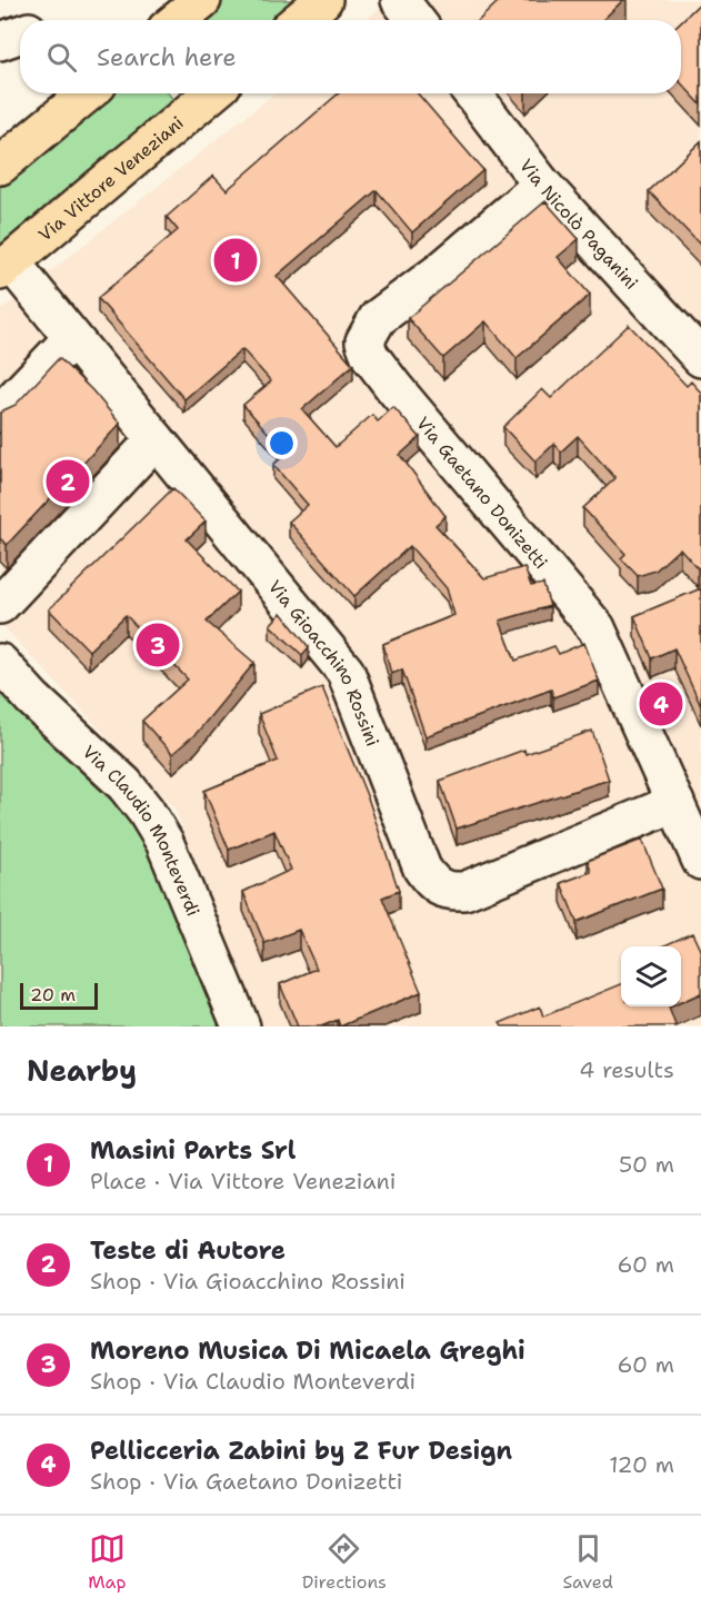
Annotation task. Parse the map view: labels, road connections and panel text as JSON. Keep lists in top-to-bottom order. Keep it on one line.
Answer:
{"streets":{"main road":["Via Vittore Veneziani"],"street":["Via Nicolò Paganini","Via Gaetano Donizetti","Via Gioacchino Rossini","Via Claudio Monteverdi"]},"crossings":[["Via Vittore Veneziani","Via Gioacchino Rossini"],["Via Nicolò Paganini","Via Gaetano Donizetti"],["Via Gaetano Donizetti","Via Gioacchino Rossini"]],"scale_bar":"20 m","page":{"search":"Search here","pins":["1","2","3","4"],"scale":"20 m","heading":["Nearby","4 results"],"list":[{"mark":"1","name":"Masini Parts Srl","note":"Place · Via Vittore Veneziani","value":"50 m"},{"mark":"2","name":"Teste di Autore","note":"Shop · Via Gioacchino Rossini","value":"60 m"},{"mark":"3","name":"Moreno Musica Di Micaela Greghi","note":"Shop · Via Claudio Monteverdi","value":"60 m"},{"mark":"4","name":"Pellicceria Zabini by Z Fur Design","note":"Shop · Via Gaetano Donizetti","value":"120 m"}],"nav":["Map","Directions","Saved"]}}
